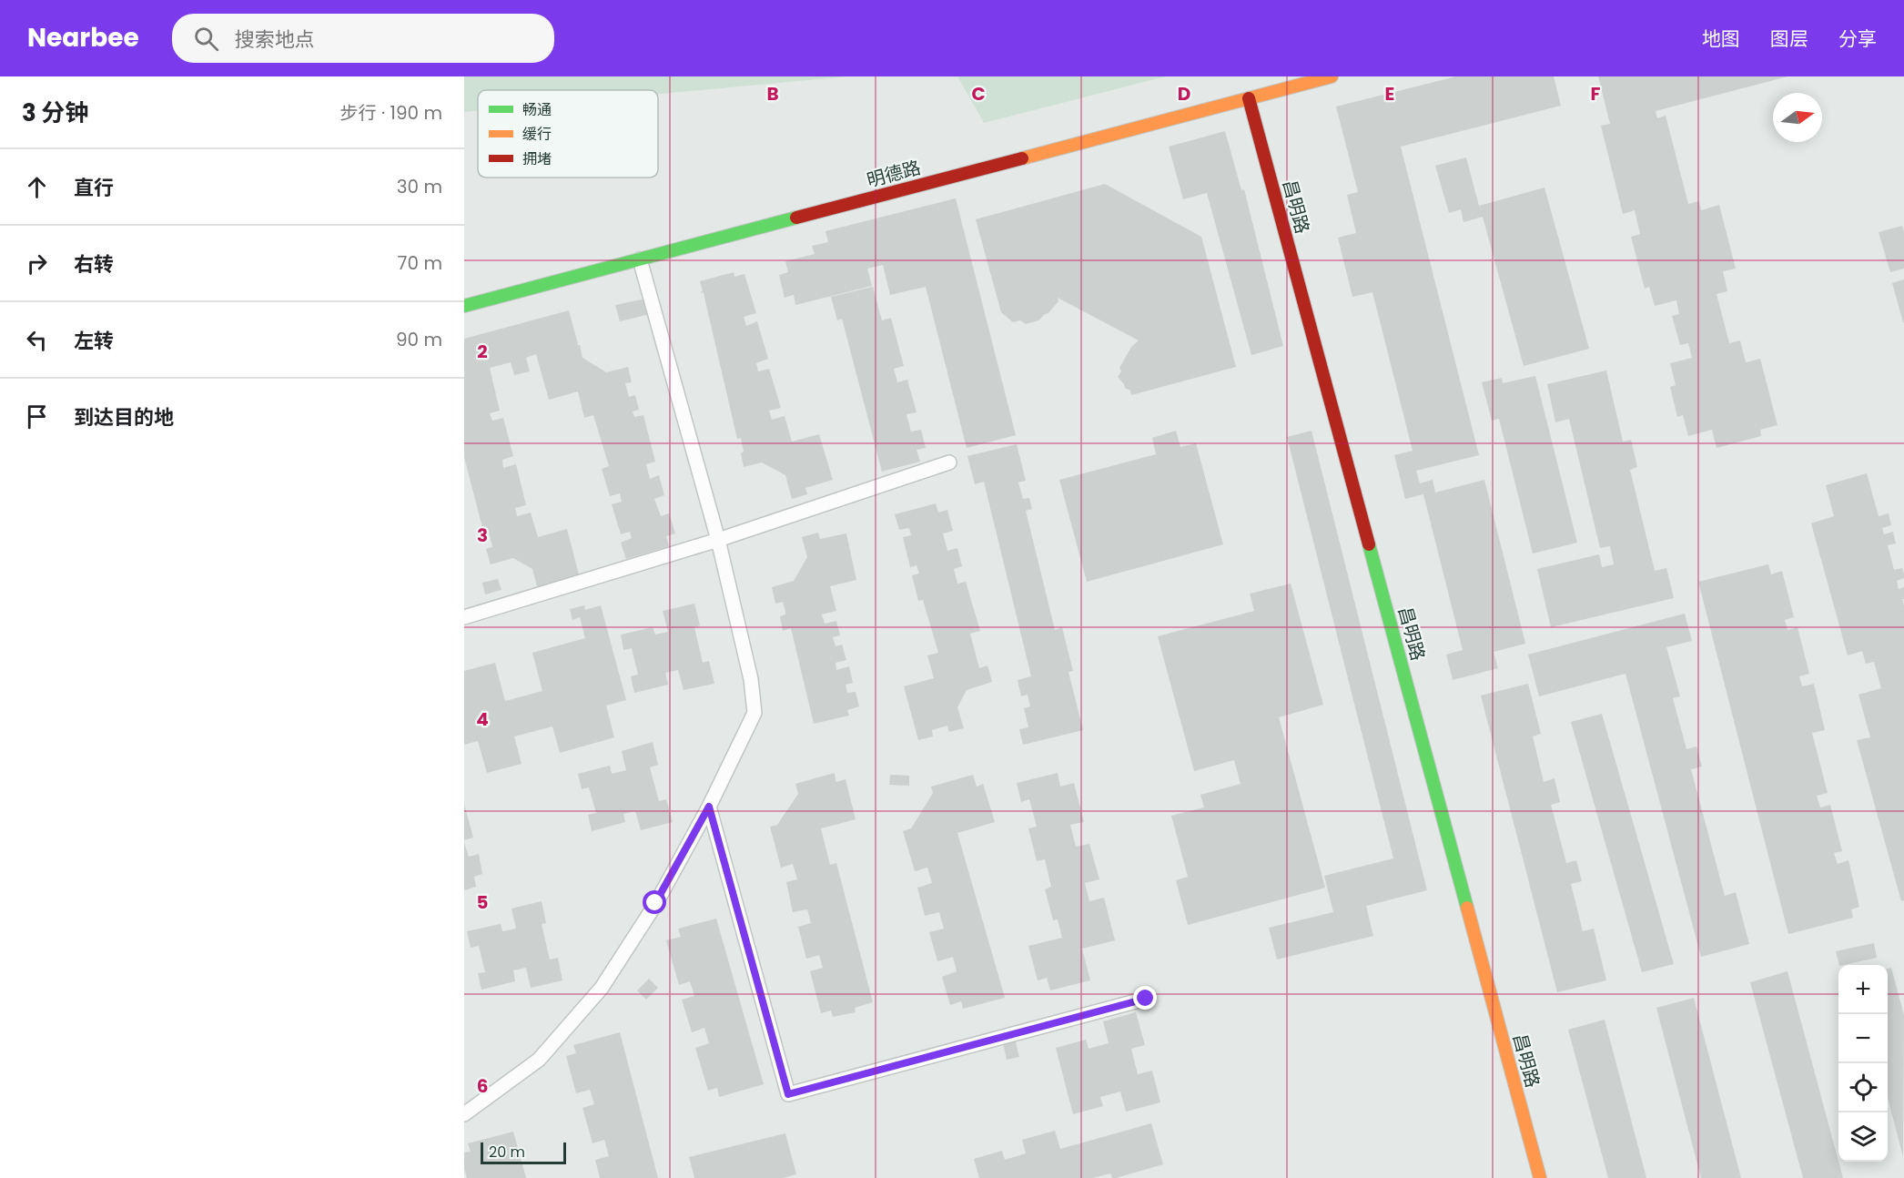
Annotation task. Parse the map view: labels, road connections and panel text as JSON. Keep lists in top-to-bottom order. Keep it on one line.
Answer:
{"streets":{"street":["明德路","昌明路"]},"crossings":[["明德路","昌明路"]],"legend":["畅通","缓行","拥堵"],"scale_bar":"20 m","north":"right","page":{"header":"Nearbee","search":"搜索地点","nav":["地图","图层","分享"],"heading":["3 分钟","步行 · 190 m"],"list":[["直行","30 m"],["右转","70 m"],["左转","90 m"],"到达目的地"],"map_buttons":["+","−"],"scale":"20 m"},"grid":{"columns":["B","C","D","E","F"],"rows":["2","3","4","5","6"]}}
